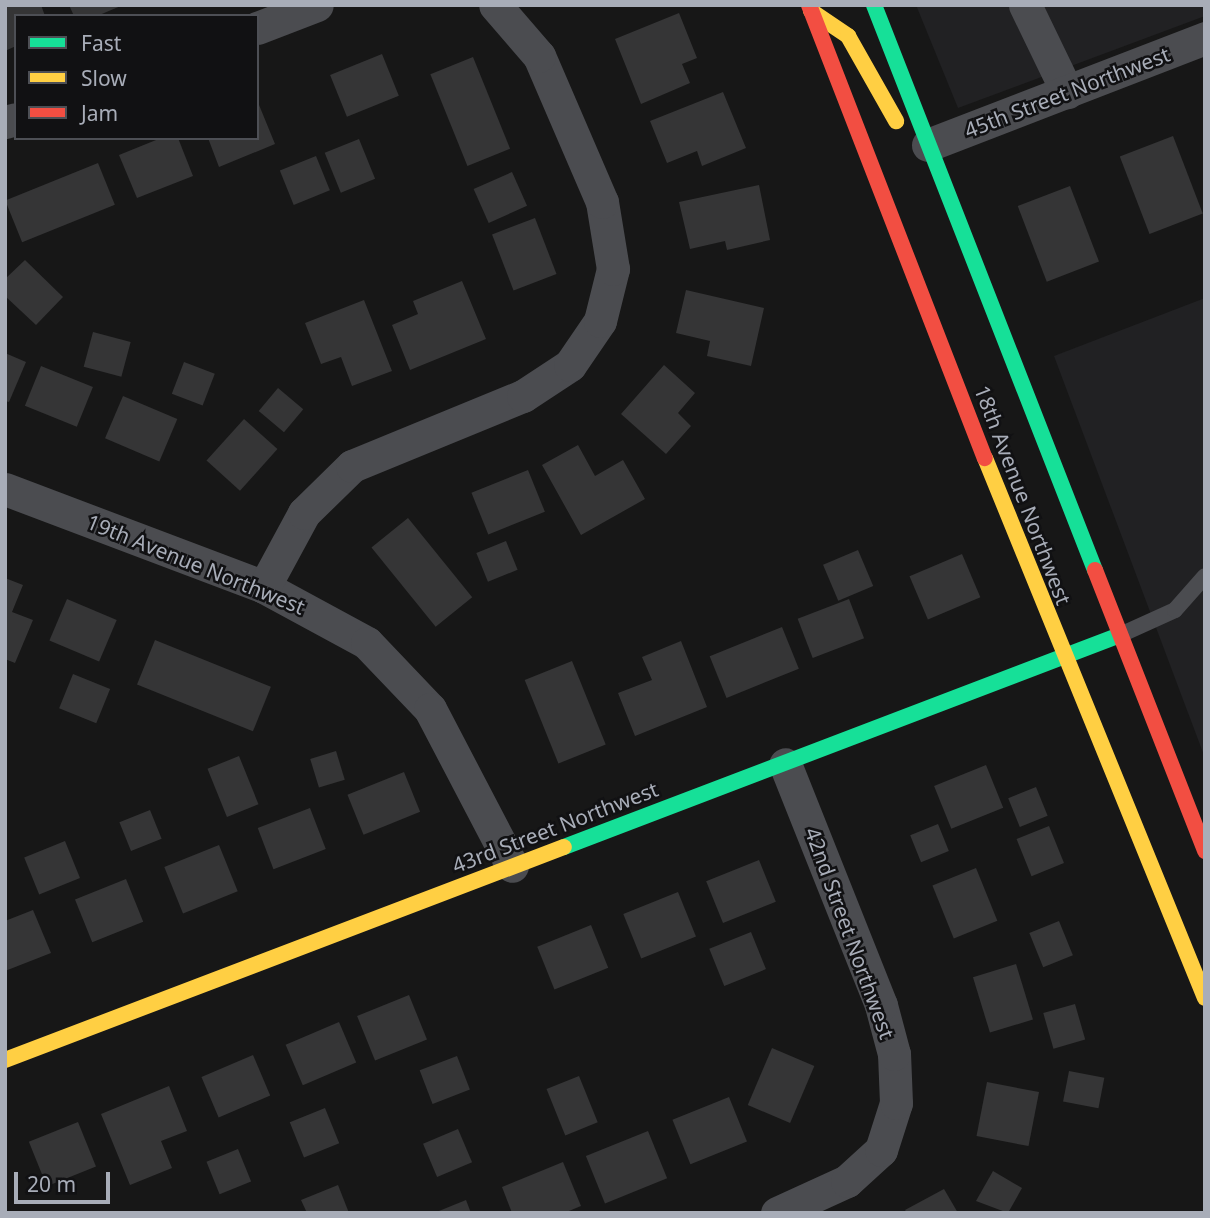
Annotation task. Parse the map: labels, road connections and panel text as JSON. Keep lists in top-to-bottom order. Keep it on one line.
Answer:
{"streets":{"main road":["18th Avenue Northwest","43rd Street Northwest"],"street":["45th Street Northwest","19th Avenue Northwest","42nd Street Northwest"]},"crossings":[["45th Street Northwest","18th Avenue Northwest"],["18th Avenue Northwest","43rd Street Northwest"],["19th Avenue Northwest","43rd Street Northwest"],["43rd Street Northwest","42nd Street Northwest"]],"legend":["Fast","Slow","Jam"],"scale_bar":"20 m"}
